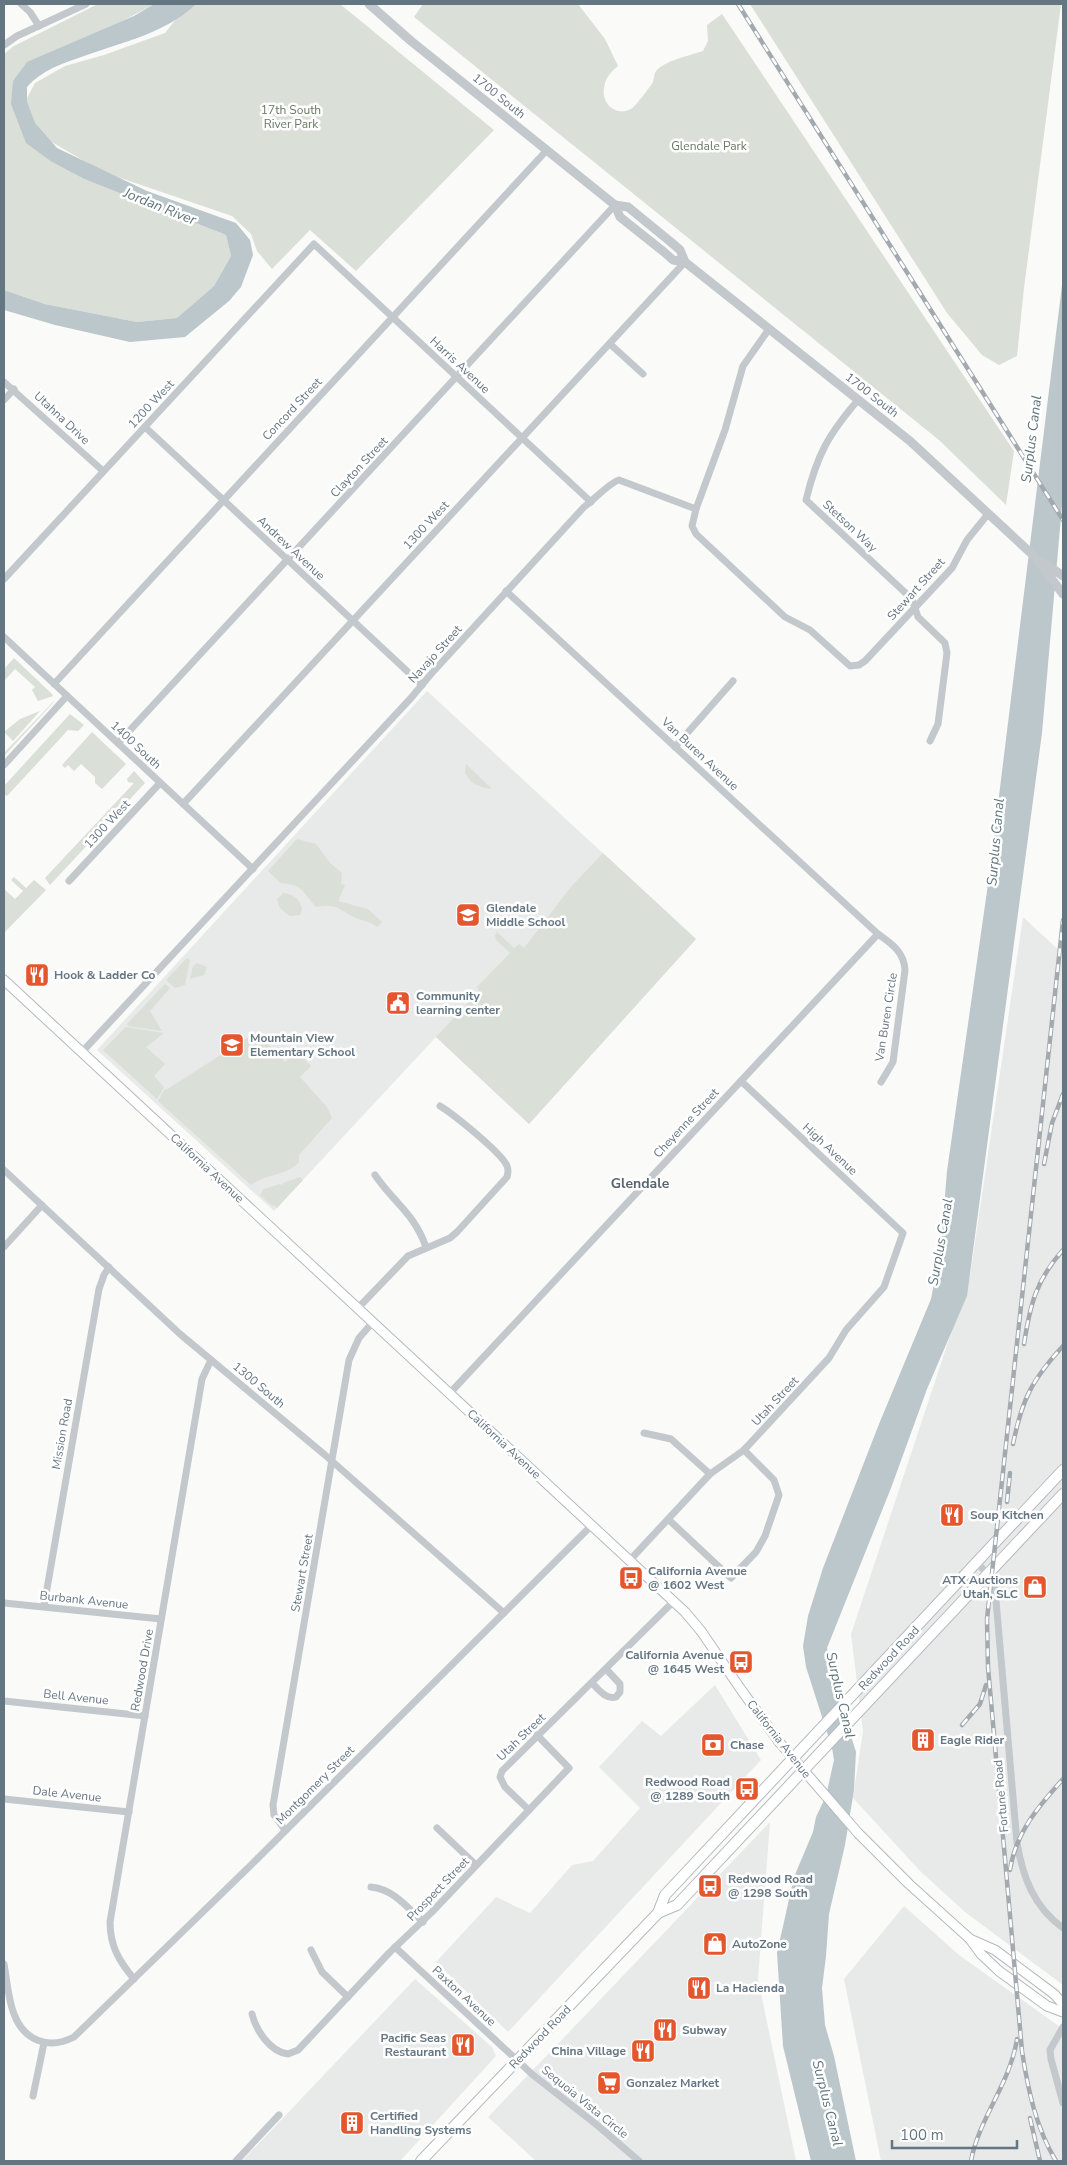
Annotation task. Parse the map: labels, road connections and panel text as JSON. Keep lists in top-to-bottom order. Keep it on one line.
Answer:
{"streets":{"main road":["California Avenue","Redwood Road"],"street":["1700 South","Harris Avenue","1200 West","Concord Street","Utahna Drive","Clayton Street","1300 West","Stetson Way","Andrew Avenue","Stewart Street","Navajo Street","1400 South","Van Buren Avenue","Van Buren Circle","Cheyenne Street","High Avenue","1300 South","Utah Street","Mission Road","Burbank Avenue","Redwood Drive","Bell Avenue","Montgomery Street","Dale Avenue","Fortune Road","Prospect Street","Paxton Avenue","Sequoia Vista Circle"]},"crossings":[["1700 South","Concord Street"],["1700 South","Clayton Street"],["1700 South","1300 West"],["1700 South","Stetson Way"],["1700 South","Stewart Street"],["Harris Avenue","1200 West"],["Harris Avenue","Concord Street"],["Harris Avenue","Clayton Street"],["Harris Avenue","1300 West"],["Harris Avenue","Navajo Street"],["1200 West","Utahna Drive"],["1200 West","Andrew Avenue"],["Concord Street","Andrew Avenue"],["Concord Street","1400 South"],["Clayton Street","Andrew Avenue"],["Clayton Street","1400 South"],["1300 West","Andrew Avenue"],["1300 West","1400 South"],["Stetson Way","Stewart Street"],["Andrew Avenue","Navajo Street"],["Stewart Street","Navajo Street"],["Stewart Street","California Avenue"],["Stewart Street","1300 South"],["Stewart Street","Montgomery Street"],["Navajo Street","1400 South"],["Navajo Street","Van Buren Avenue"],["Navajo Street","California Avenue"],["Van Buren Avenue","Van Buren Circle"],["Van Buren Avenue","Cheyenne Street"],["Van Buren Circle","Cheyenne Street"],["Cheyenne Street","High Avenue"],["Cheyenne Street","California Avenue"],["High Avenue","Utah Street"],["California Avenue","Utah Street"],["California Avenue","Redwood Road"],["California Avenue","Montgomery Street"],["1300 South","Mission Road"],["1300 South","Redwood Drive"],["1300 South","Montgomery Street"],["Utah Street","Prospect Street"],["Mission Road","Burbank Avenue"],["Burbank Avenue","Redwood Drive"],["Redwood Road","Fortune Road"],["Redwood Road","Paxton Avenue"],["Redwood Road","Sequoia Vista Circle"],["Redwood Drive","Bell Avenue"],["Redwood Drive","Montgomery Street"],["Redwood Drive","Dale Avenue"],["Prospect Street","Paxton Avenue"],["Paxton Avenue","Sequoia Vista Circle"]],"districts":["Glendale"],"water":["Jordan River","Surplus Canal"],"parks":["17th South River Park","Glendale Park"],"places":{"school or university":["Glendale Middle School","Mountain View Elementary School"],"restaurant":["Hook & Ladder Co","Soup Kitchen","La Hacienda","Subway","Pacific Seas Restaurant","China Village"],"public building":["Community learning center"],"bus stop":["California Avenue @ 1602 West","California Avenue @ 1645 West","Redwood Road @ 1289 South","Redwood Road @ 1298 South"],"shop":["ATX Auctions Utah, SLC","AutoZone"],"building":["Eagle Rider","Certified Handling Systems"],"bank":["Chase"],"supermarket":["Gonzalez Market"]},"scale_bar":"100 m"}
